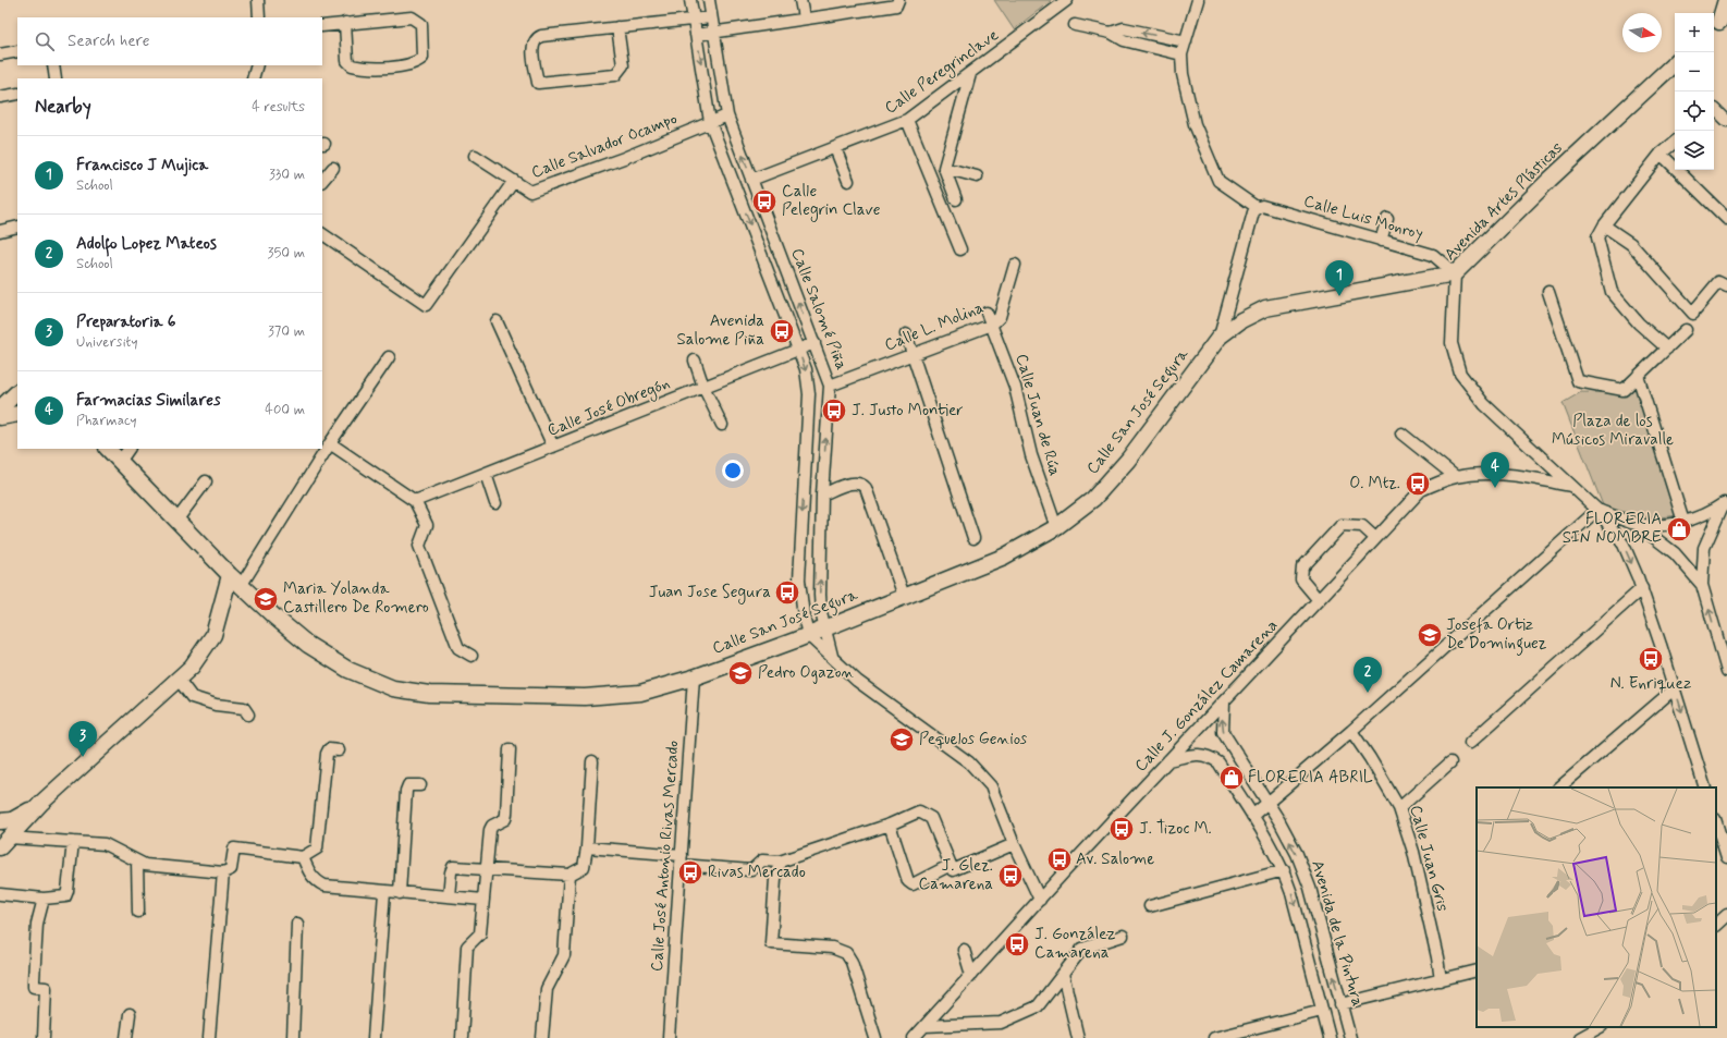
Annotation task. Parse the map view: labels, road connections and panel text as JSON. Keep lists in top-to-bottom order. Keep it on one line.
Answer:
{"streets":{"street":["Calle Peregrinclave","Calle Salvador Ocampo","Avenida Artes Plásticas","Calle Luis Monroy","Calle Salomé Piña","Calle L. Molina","Calle José Obregón","Calle San José Segura","Calle Juan de Rúa","Calle J. González Camarena","Calle José Antonio Rivas Mercado","Calle Juan Gris","Avenida de la Pintura"]},"crossings":[["Calle Peregrinclave","Calle Salomé Piña"],["Calle Salvador Ocampo","Calle Salomé Piña"],["Avenida Artes Plásticas","Calle Luis Monroy"],["Avenida Artes Plásticas","Calle San José Segura"],["Avenida Artes Plásticas","Calle J. González Camarena"],["Calle Luis Monroy","Calle San José Segura"],["Calle Salomé Piña","Calle L. Molina"],["Calle Salomé Piña","Calle José Obregón"],["Calle Salomé Piña","Calle San José Segura"],["Calle L. Molina","Calle Juan de Rúa"],["Calle San José Segura","Calle Juan de Rúa"],["Calle San José Segura","Calle José Antonio Rivas Mercado"],["Calle J. González Camarena","Avenida de la Pintura"]],"parks":["Plaza de los Músicos Miravalle"],"places":{"bus stop":["Calle Pelegrin Clave","Avenida Salome Piña","J. Justo Montier","O. Mtz.","Juan Jose Segura","N. Enriquez","J. Tizoc M.","Av. Salome","Rivas Mercado","J. Glez. Camarena","J. González Camarena"],"shop":["FLORERIA SIN NOMBRE","FLORERIA ABRIL"],"school or university":["Maria Yolanda Castillero De Romero","Josefa Ortiz De Dominguez","Pedro Ogazon","Pequelos Genios"]},"north":"right","page":{"map_buttons":["+","−"],"search":"Search here","heading":["Nearby","4 results"],"list":[{"mark":"1","name":"Francisco J Mujica","note":"School","value":"330 m"},{"mark":"2","name":"Adolfo Lopez Mateos","note":"School","value":"350 m"},{"mark":"3","name":"Preparatoria 6","note":"University","value":"370 m"},{"mark":"4","name":"Farmacias Similares","note":"Pharmacy","value":"400 m"}],"pins":["1","4","2","3"]}}
